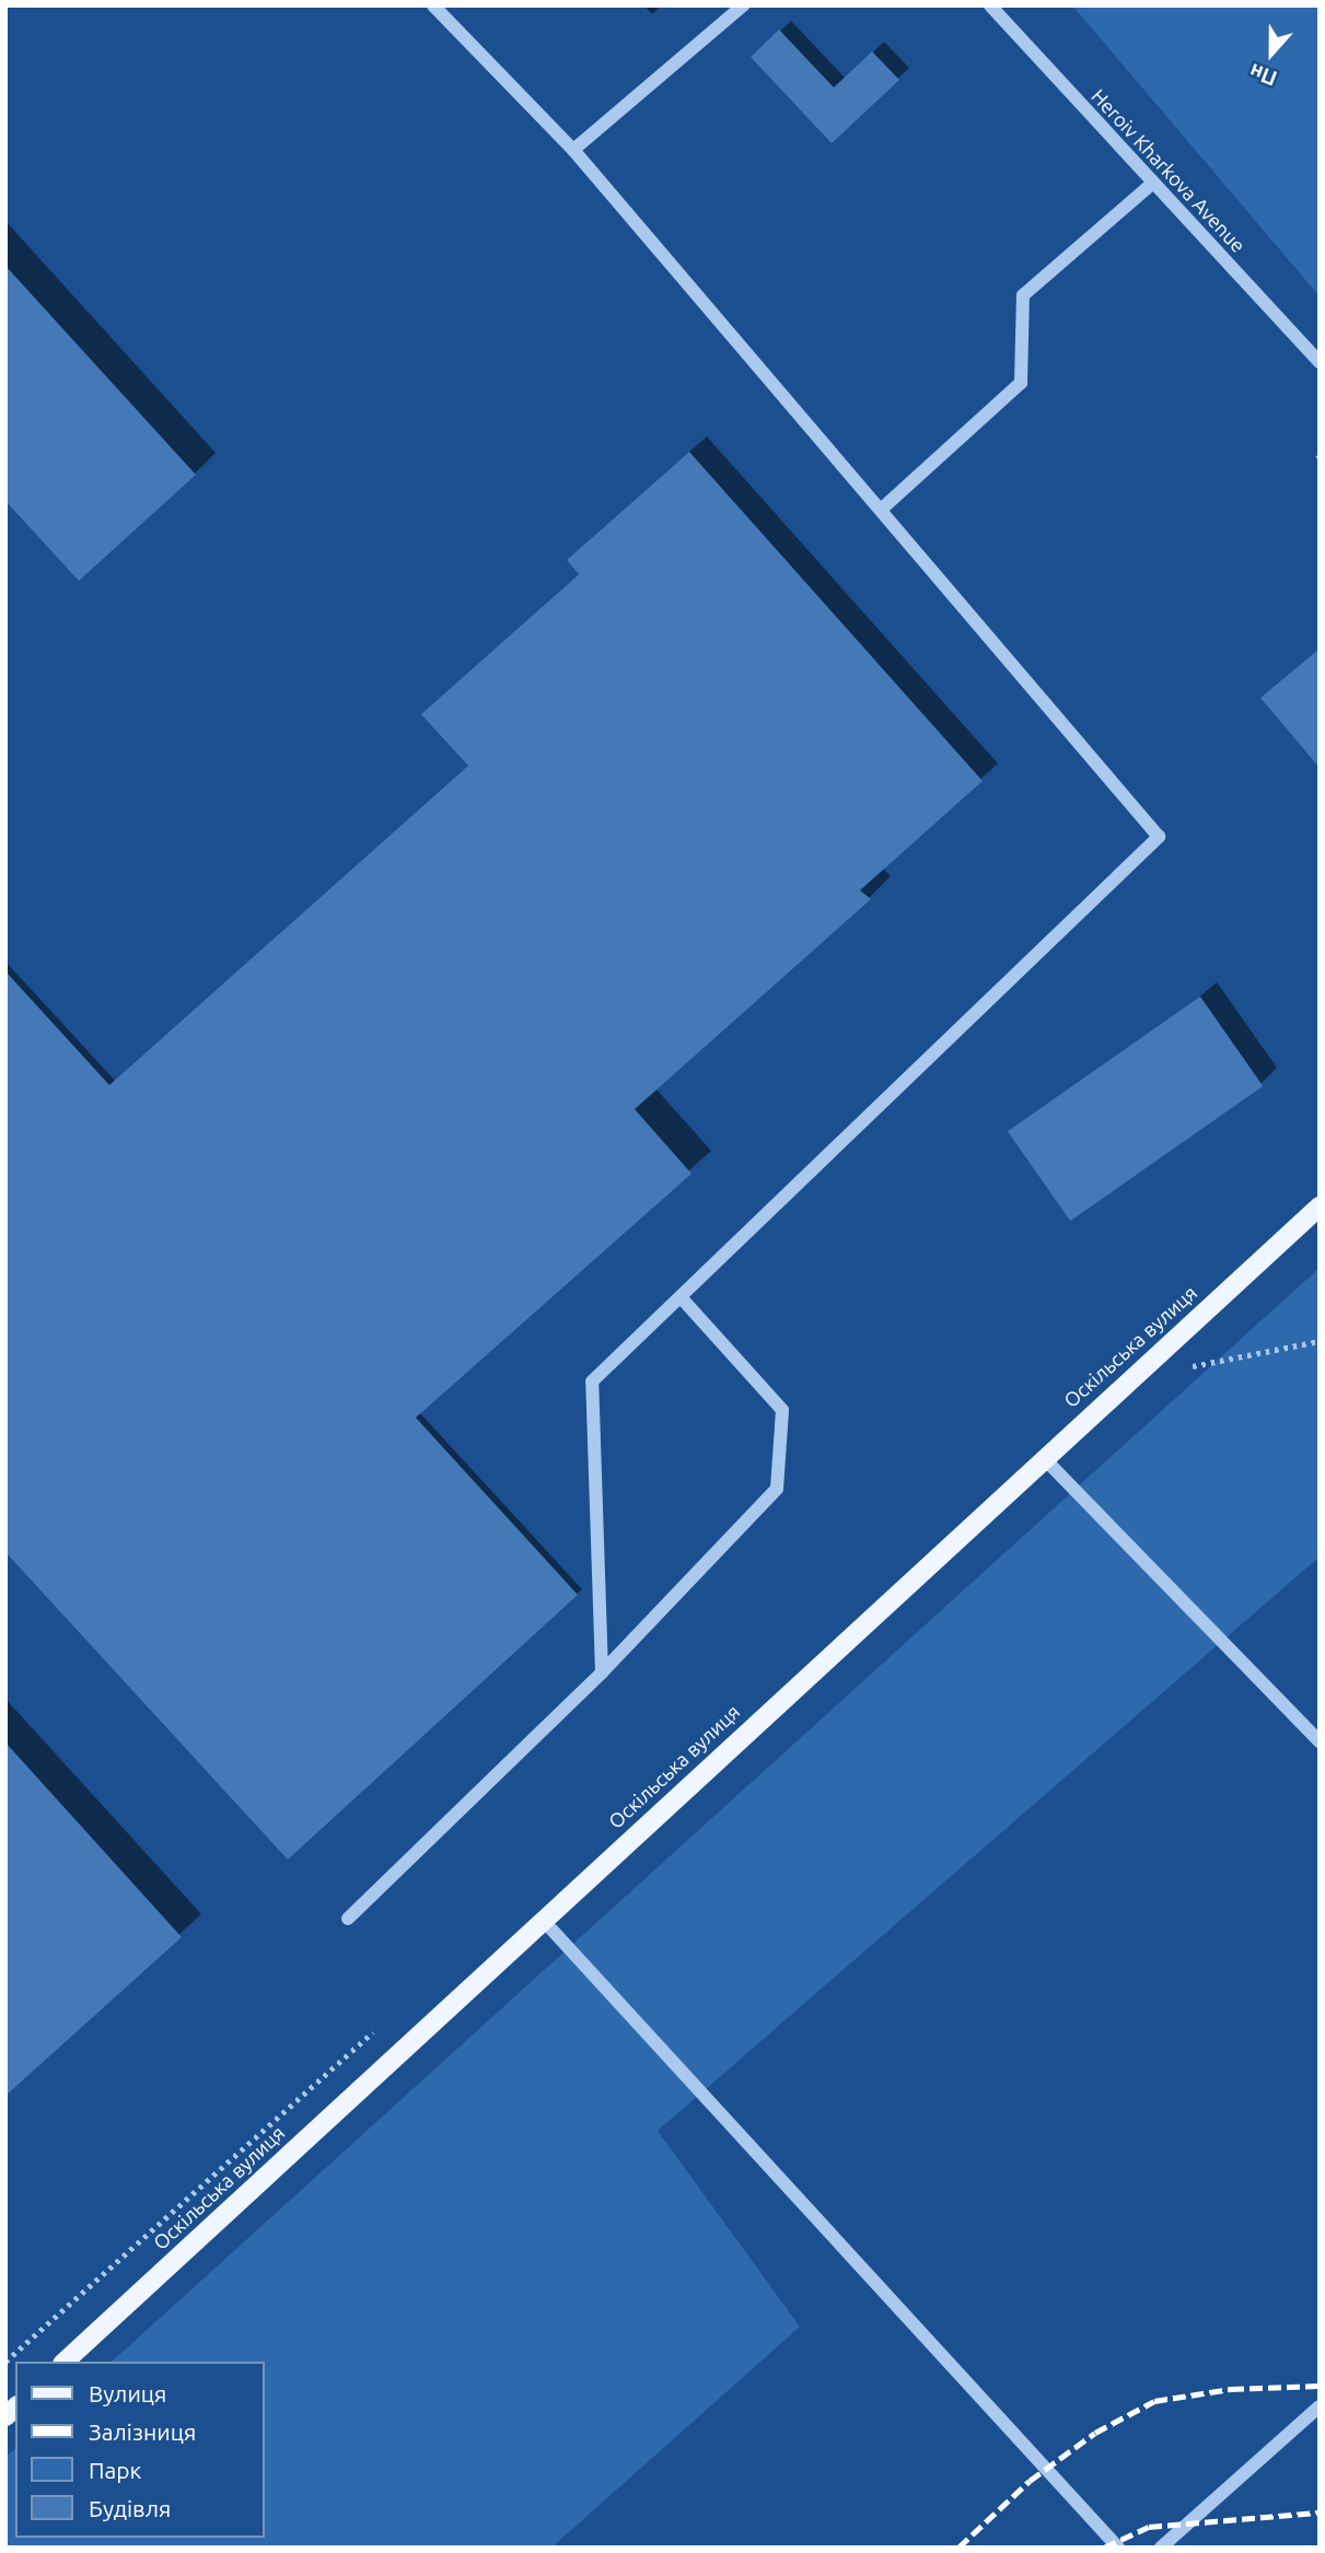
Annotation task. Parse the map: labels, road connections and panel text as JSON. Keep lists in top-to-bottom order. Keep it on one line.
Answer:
{"streets":{"main road":["Оскільська вулиця"],"street":["Heroiv Kharkova Avenue"]},"legend":["Вулиця","Залізниця","Парк","Будівля"],"north":"bottom"}
